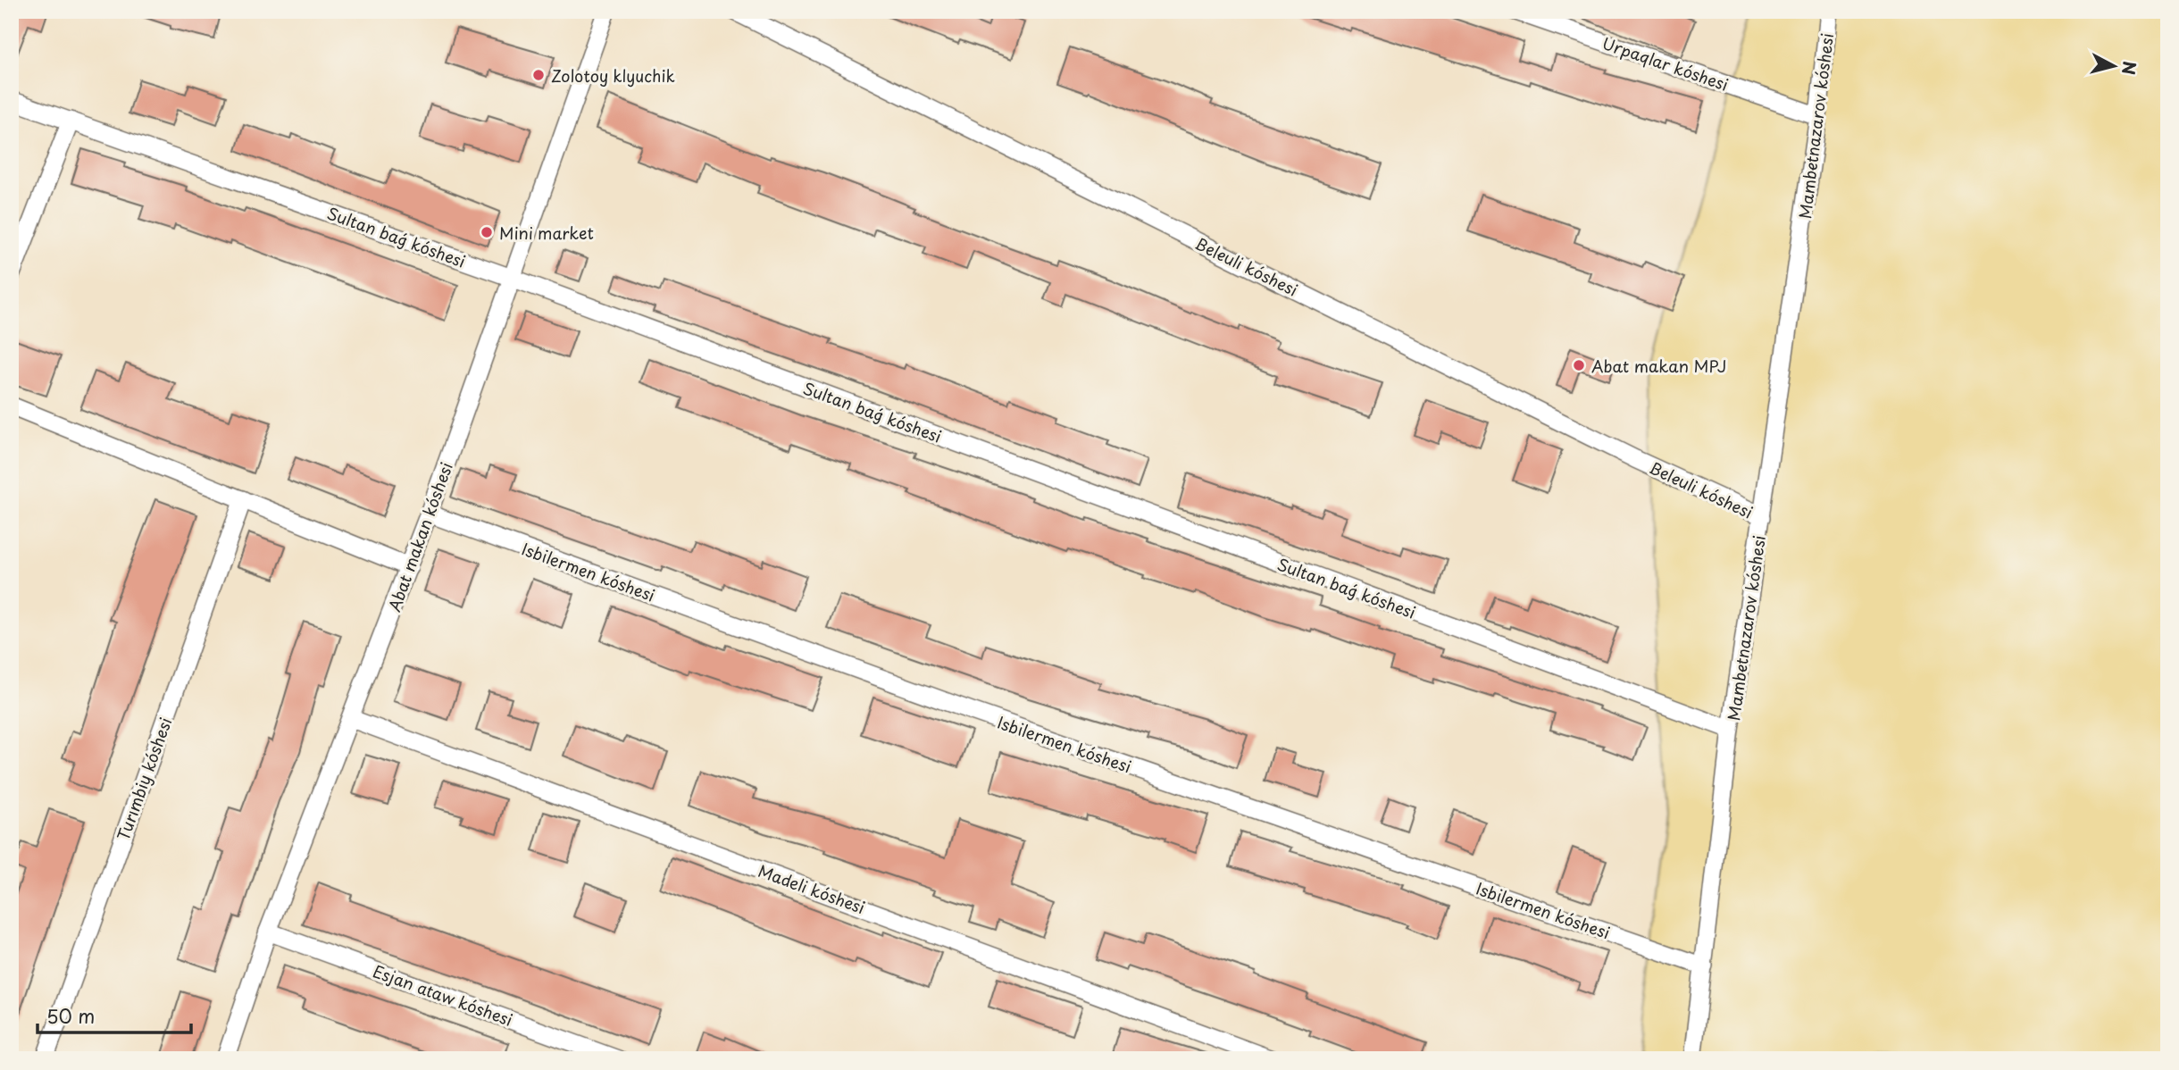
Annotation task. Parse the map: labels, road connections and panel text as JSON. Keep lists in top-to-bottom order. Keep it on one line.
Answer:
{"streets":{"street":["Urpaqlar kóshesi","Mambetnazarov kóshesi","Sultan baǵ kóshesi","Beleuli kóshesi","Abat makan kóshesi","Isbilermen kóshesi","Turımbiy kóshesi","Madeli kóshesi","Esjan ataw kóshesi"]},"crossings":[["Urpaqlar kóshesi","Mambetnazarov kóshesi"],["Mambetnazarov kóshesi","Sultan baǵ kóshesi"],["Mambetnazarov kóshesi","Beleuli kóshesi"],["Mambetnazarov kóshesi","Isbilermen kóshesi"],["Sultan baǵ kóshesi","Abat makan kóshesi"],["Abat makan kóshesi","Isbilermen kóshesi"],["Abat makan kóshesi","Madeli kóshesi"],["Abat makan kóshesi","Esjan ataw kóshesi"]],"places":["Zolotoy klyuchik","Mini market","Abat makan MPJ"],"scale_bar":"50 m","north":"right"}
